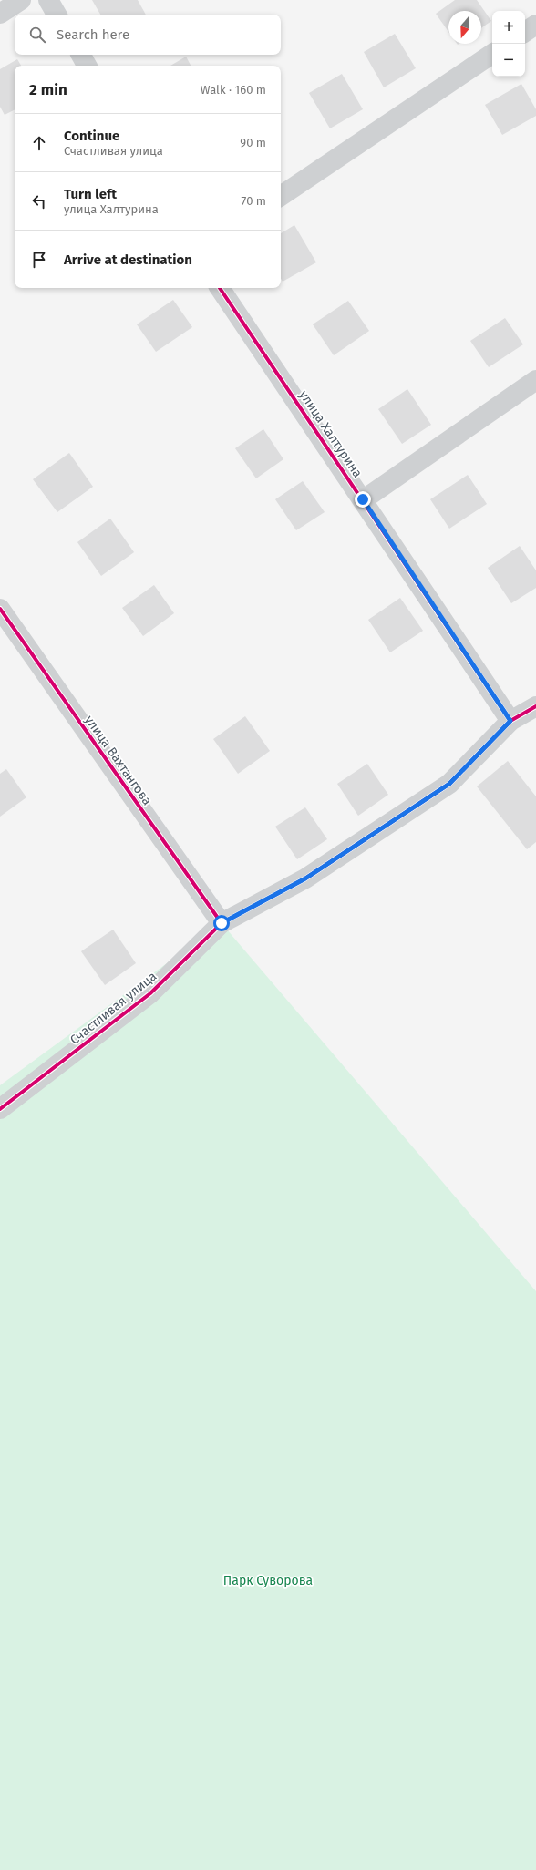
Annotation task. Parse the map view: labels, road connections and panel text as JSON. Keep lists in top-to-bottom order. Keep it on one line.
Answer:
{"streets":{"street":["улица Халтурина","улица Вахтангова","Счастливая улица"]},"crossings":[["улица Халтурина","Счастливая улица"],["улица Вахтангова","Счастливая улица"]],"parks":["Парк Суворова"],"north":"bottom","page":{"map_buttons":["+","−"],"search":"Search here","heading":["2 min","Walk · 160 m"],"list":[["Continue","Счастливая улица","90 m"],["Turn left","улица Халтурина","70 m"],"Arrive at destination"]}}
